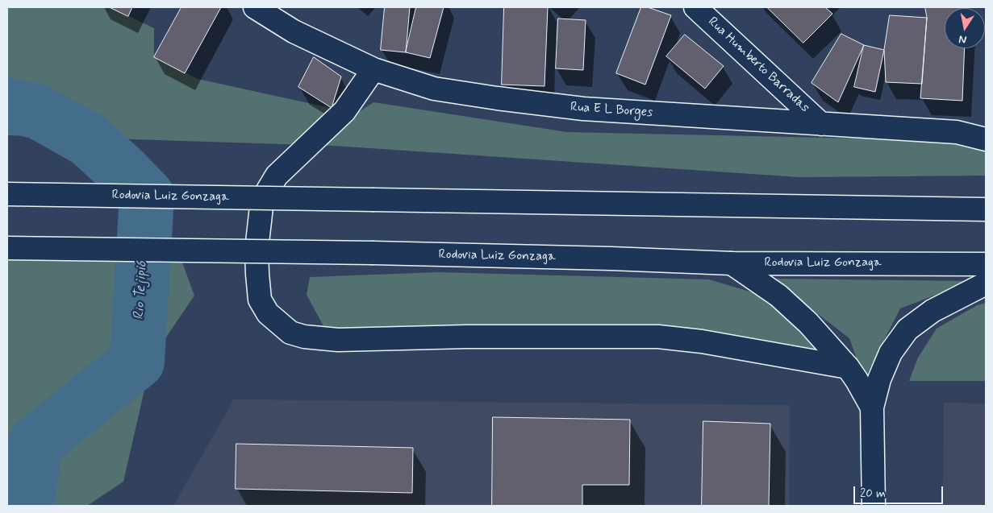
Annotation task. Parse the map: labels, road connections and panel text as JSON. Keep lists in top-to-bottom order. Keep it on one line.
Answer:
{"streets":{"main road":["Rua Humberto Barradas","Rua E L Borges","Rodovia Luiz Gonzaga"]},"crossings":[["Rua Humberto Barradas","Rua E L Borges"]],"water":["Rio Tejipió"],"scale_bar":"20 m","north":"bottom"}
